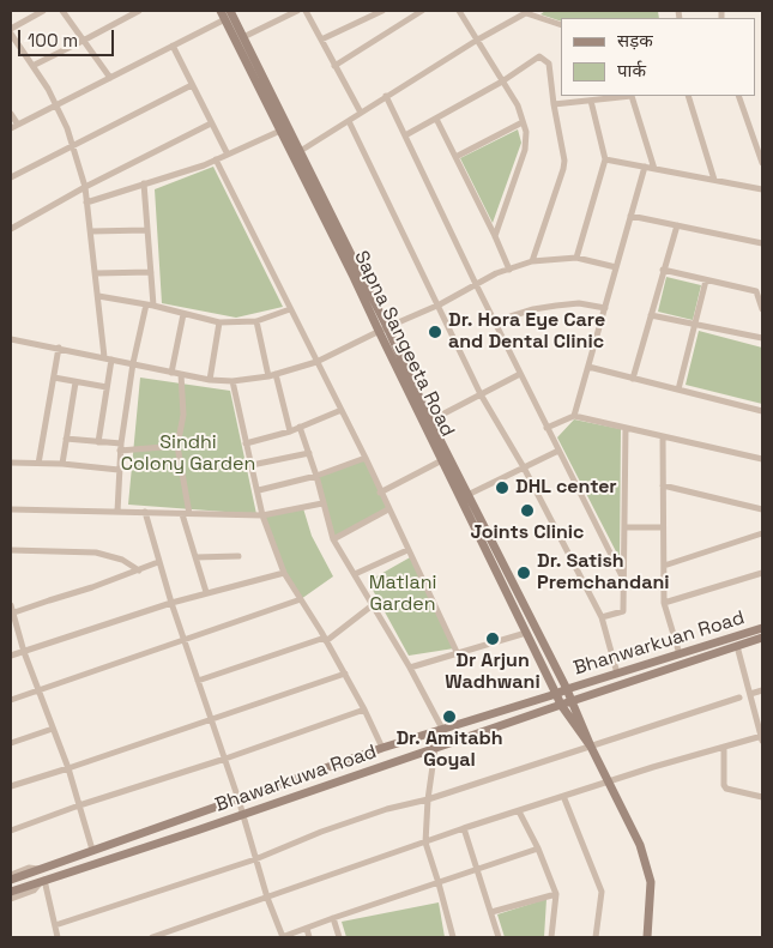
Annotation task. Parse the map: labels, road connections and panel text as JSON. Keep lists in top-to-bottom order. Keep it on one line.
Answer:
{"streets":{"main road":["Sapna Sangeeta Road","Bhanwarkuan Road","Bhawarkuwa Road"]},"crossings":[["Sapna Sangeeta Road","Bhanwarkuan Road"],["Sapna Sangeeta Road","Bhawarkuwa Road"],["Bhanwarkuan Road","Bhawarkuwa Road"]],"parks":["Sindhi Colony Garden","Matlani Garden"],"places":["Dr. Hora Eye Care and Dental Clinic","DHL center","Joints Clinic","Dr. Satish Premchandani","Dr Arjun Wadhwani","Dr. Amitabh Goyal"],"legend":["सड़क","पार्क"],"scale_bar":"100 m"}
